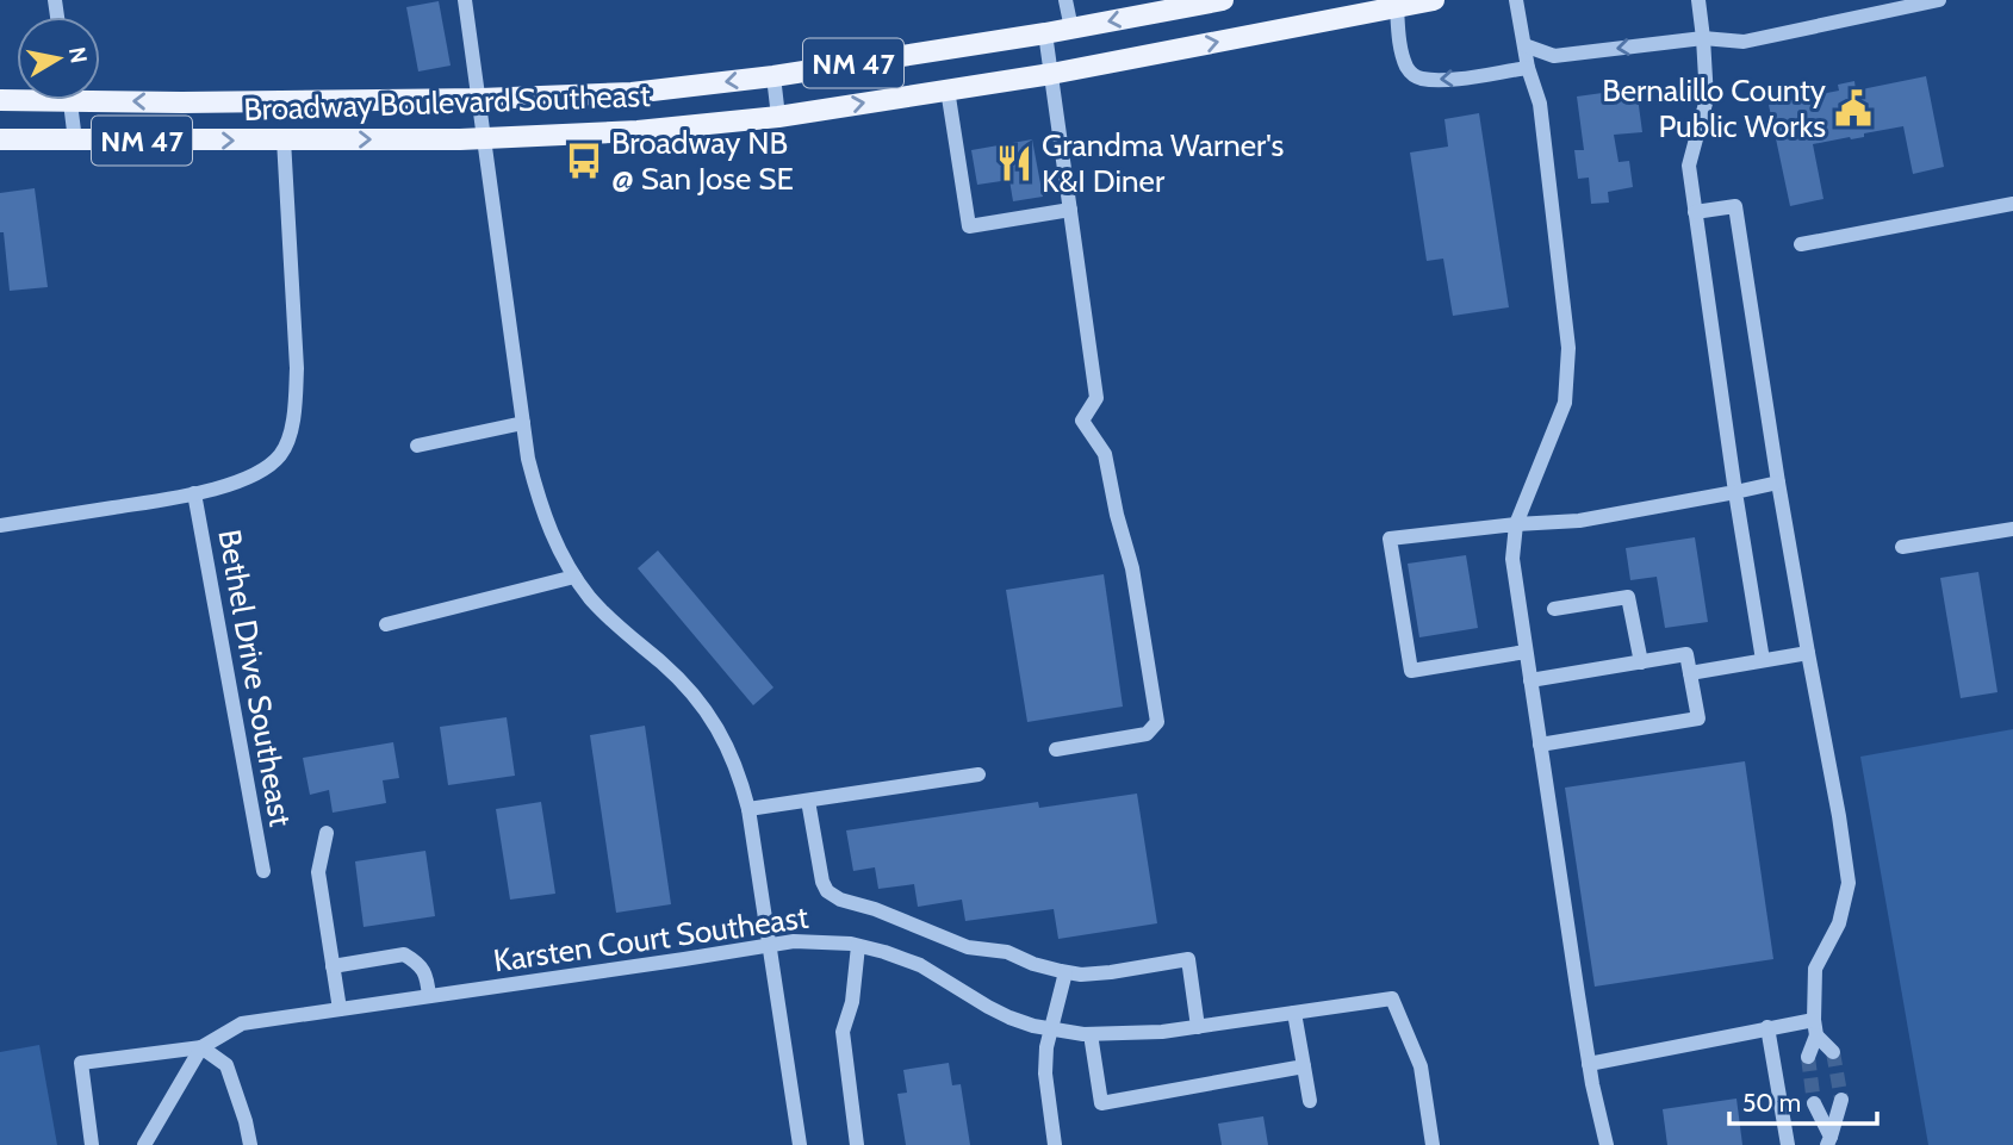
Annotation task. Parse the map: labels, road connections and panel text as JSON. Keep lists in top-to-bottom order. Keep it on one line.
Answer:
{"streets":{"main road":["NM 47","Broadway Boulevard Southeast"],"street":["Bethel Drive Southeast","Karsten Court Southeast"]},"places":{"public building":["Bernalillo County Public Works"],"bus stop":["Broadway NB @ San Jose SE"],"restaurant":["Grandma Warner's K&I Diner"]},"scale_bar":"50 m","north":"right"}
